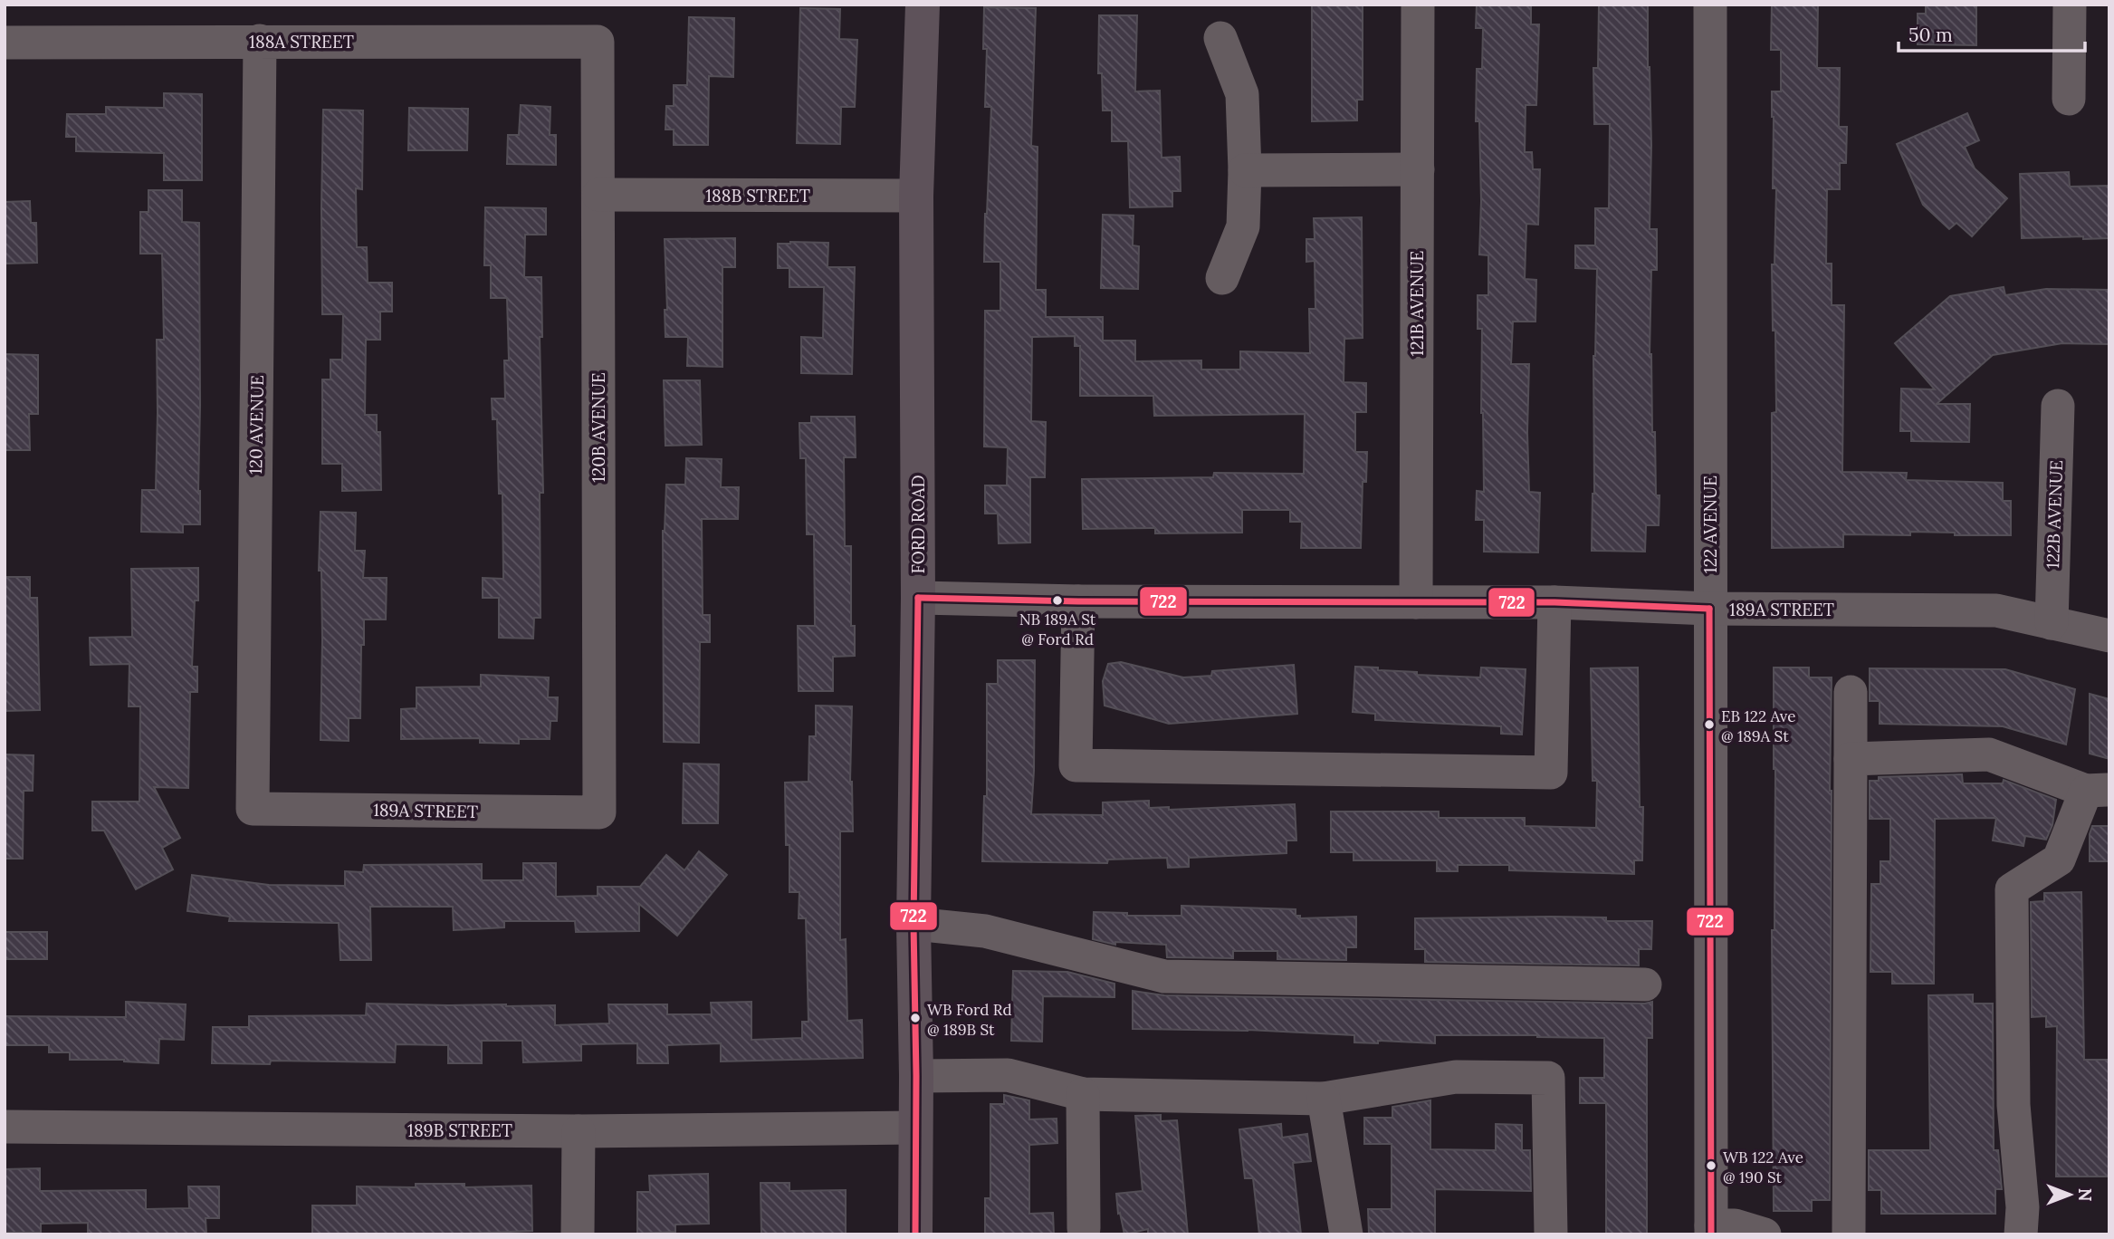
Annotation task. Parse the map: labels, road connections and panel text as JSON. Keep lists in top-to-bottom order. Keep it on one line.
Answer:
{"streets":{"main road":["FORD ROAD"],"street":["188A STREET","188B STREET","121B AVENUE","120 AVENUE","120B AVENUE","122B AVENUE","122 AVENUE","189A STREET","189B STREET"]},"crossings":[["188A STREET","120 AVENUE"],["188A STREET","120B AVENUE"],["188B STREET","120B AVENUE"],["188B STREET","FORD ROAD"],["121B AVENUE","189A STREET"],["120 AVENUE","189A STREET"],["120B AVENUE","189A STREET"],["122B AVENUE","189A STREET"],["FORD ROAD","189A STREET"],["FORD ROAD","189B STREET"],["122 AVENUE","189A STREET"]],"places":["NB 189A St @ Ford Rd","EB 122 Ave @ 189A St","WB Ford Rd @ 189B St","WB 122 Ave @ 190 St"],"lines":["transit line 722"],"scale_bar":"50 m","north":"right"}
